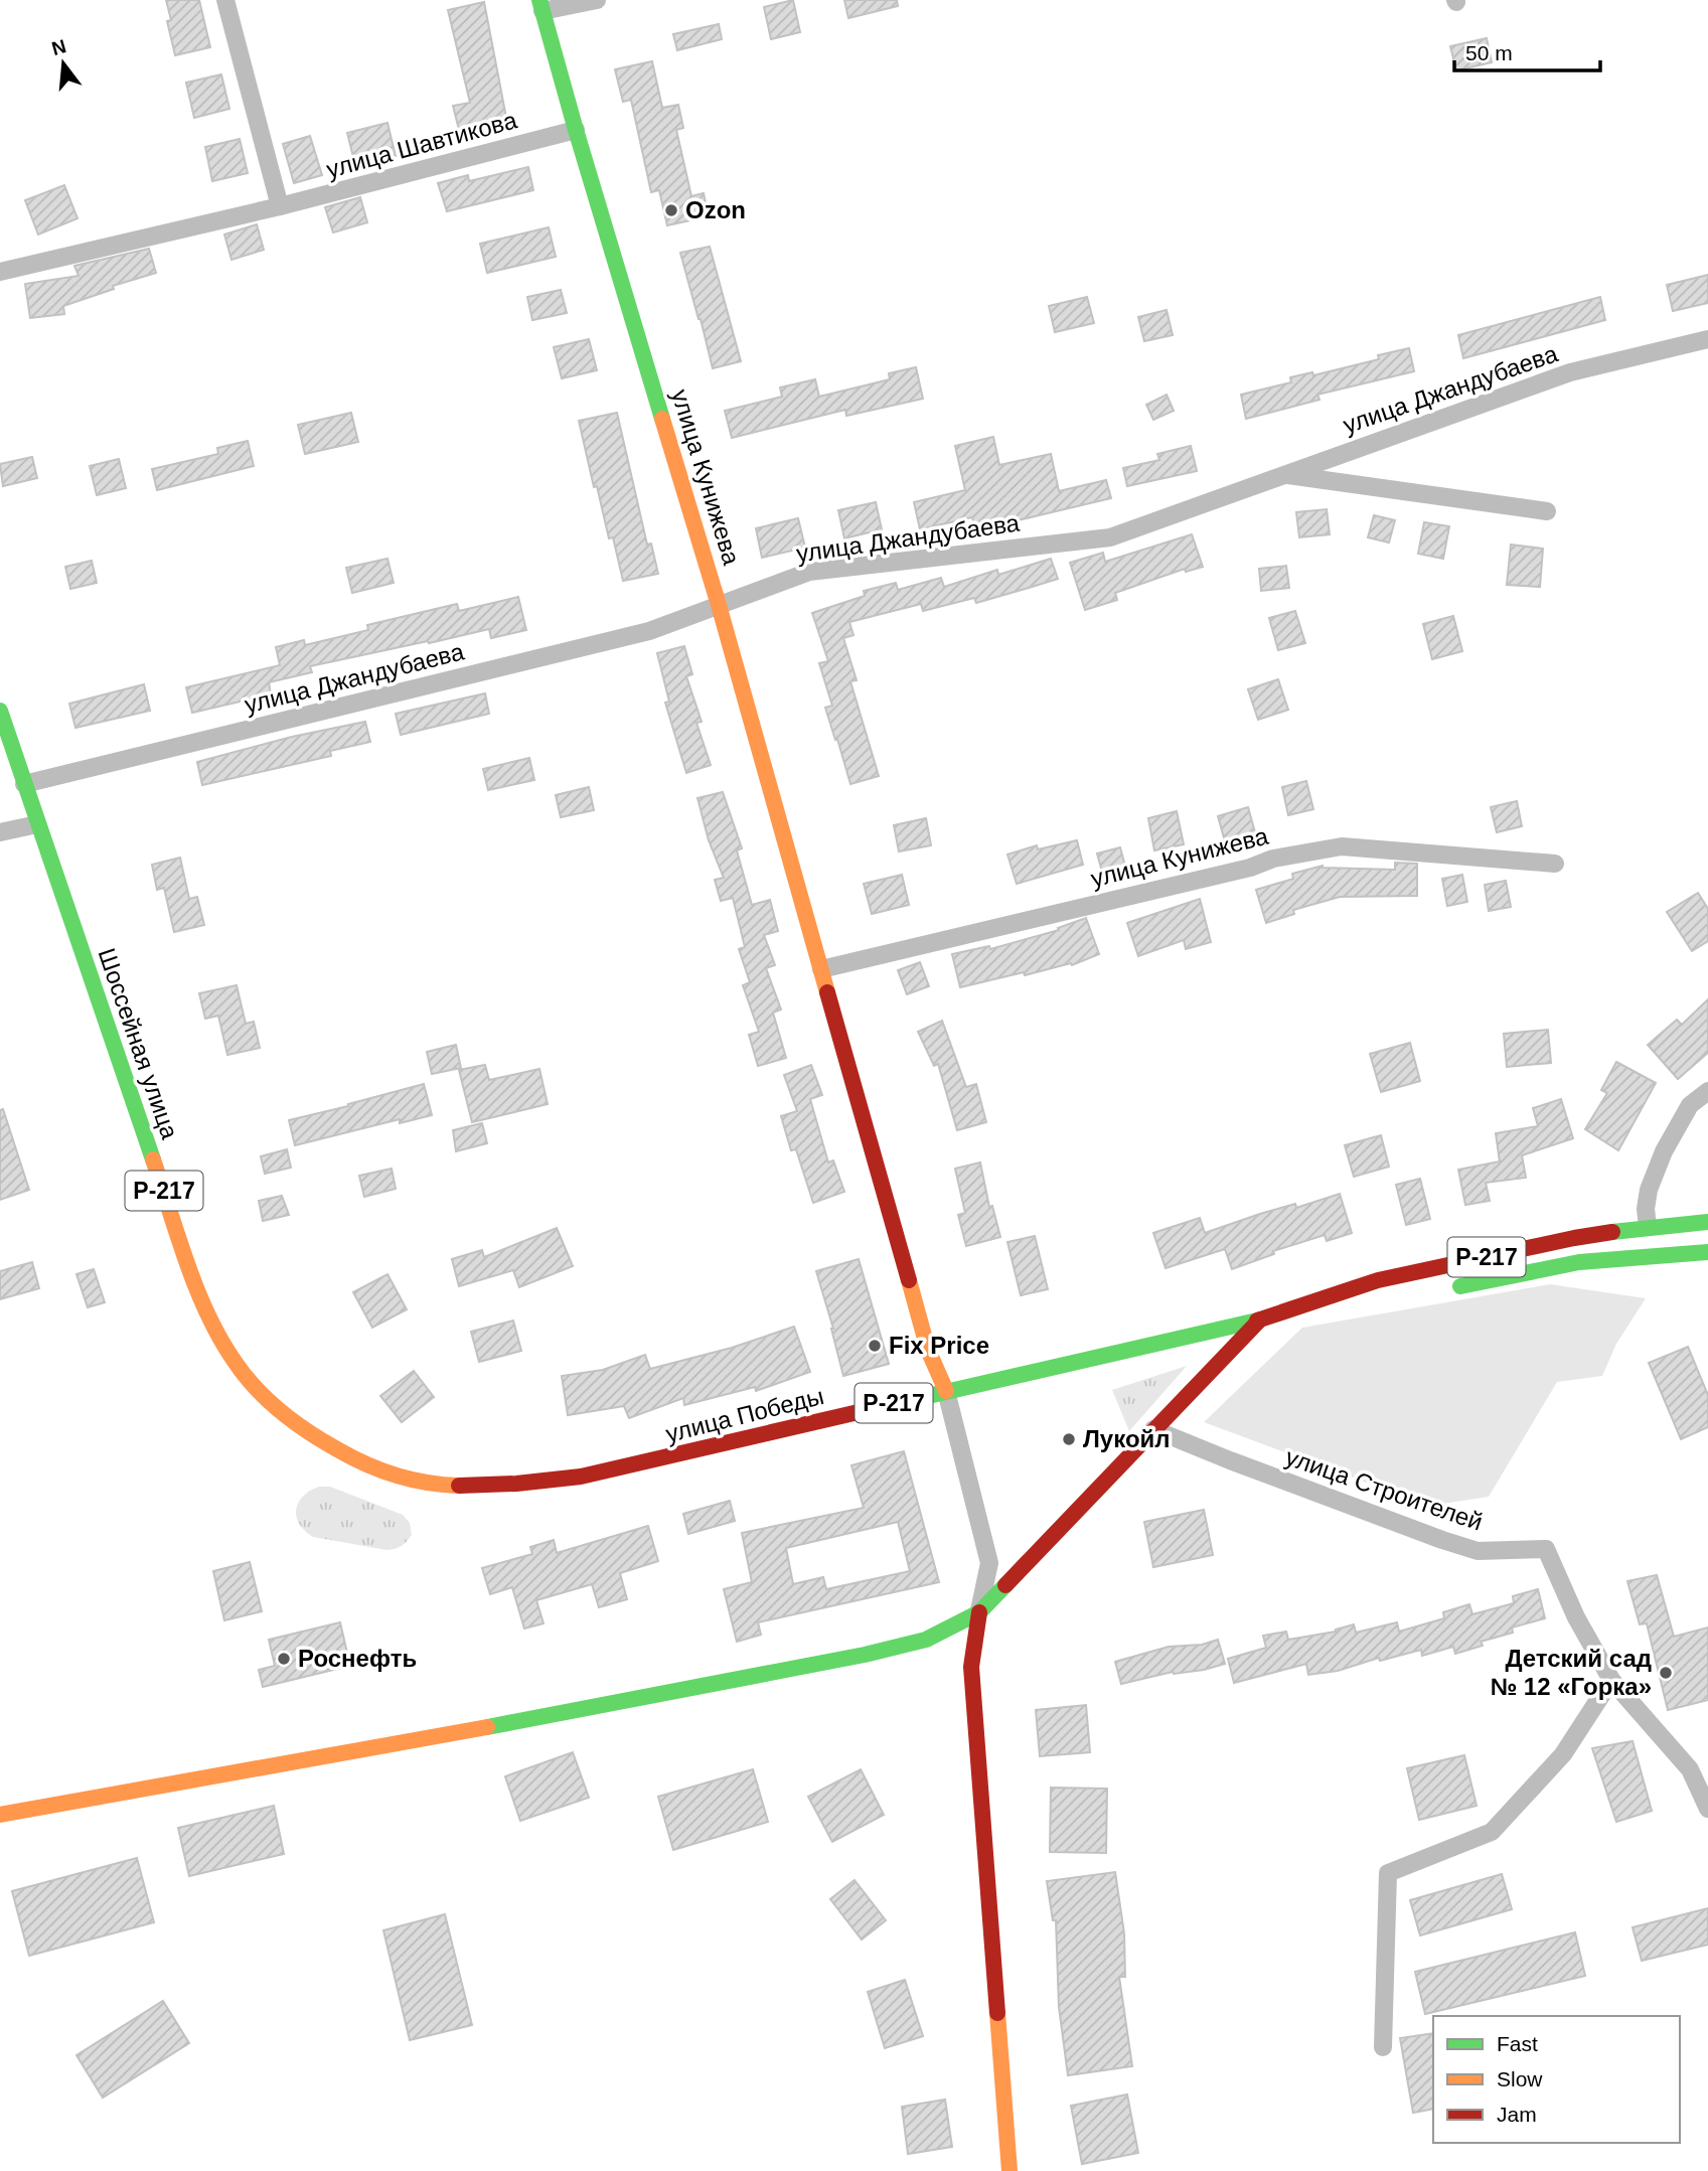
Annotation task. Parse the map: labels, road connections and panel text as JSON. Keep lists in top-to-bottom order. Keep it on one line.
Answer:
{"streets":{"main road":["улица Кунижева","Шоссейная улица","Р-217","улица Победы"],"street":["улица Шавтикова","улица Джандубаева","улица Строителей"]},"crossings":[["улица Шавтикова","улица Кунижева"],["улица Джандубаева","улица Кунижева"],["улица Джандубаева","Шоссейная улица"],["улица Кунижева","улица Победы"],["Шоссейная улица","улица Победы"]],"places":["Ozon","Fix Price","Лукойл","Роснефть","Детский сад № 12 «Горка»"],"legend":["Fast","Slow","Jam"],"scale_bar":"50 m","north":"top"}
